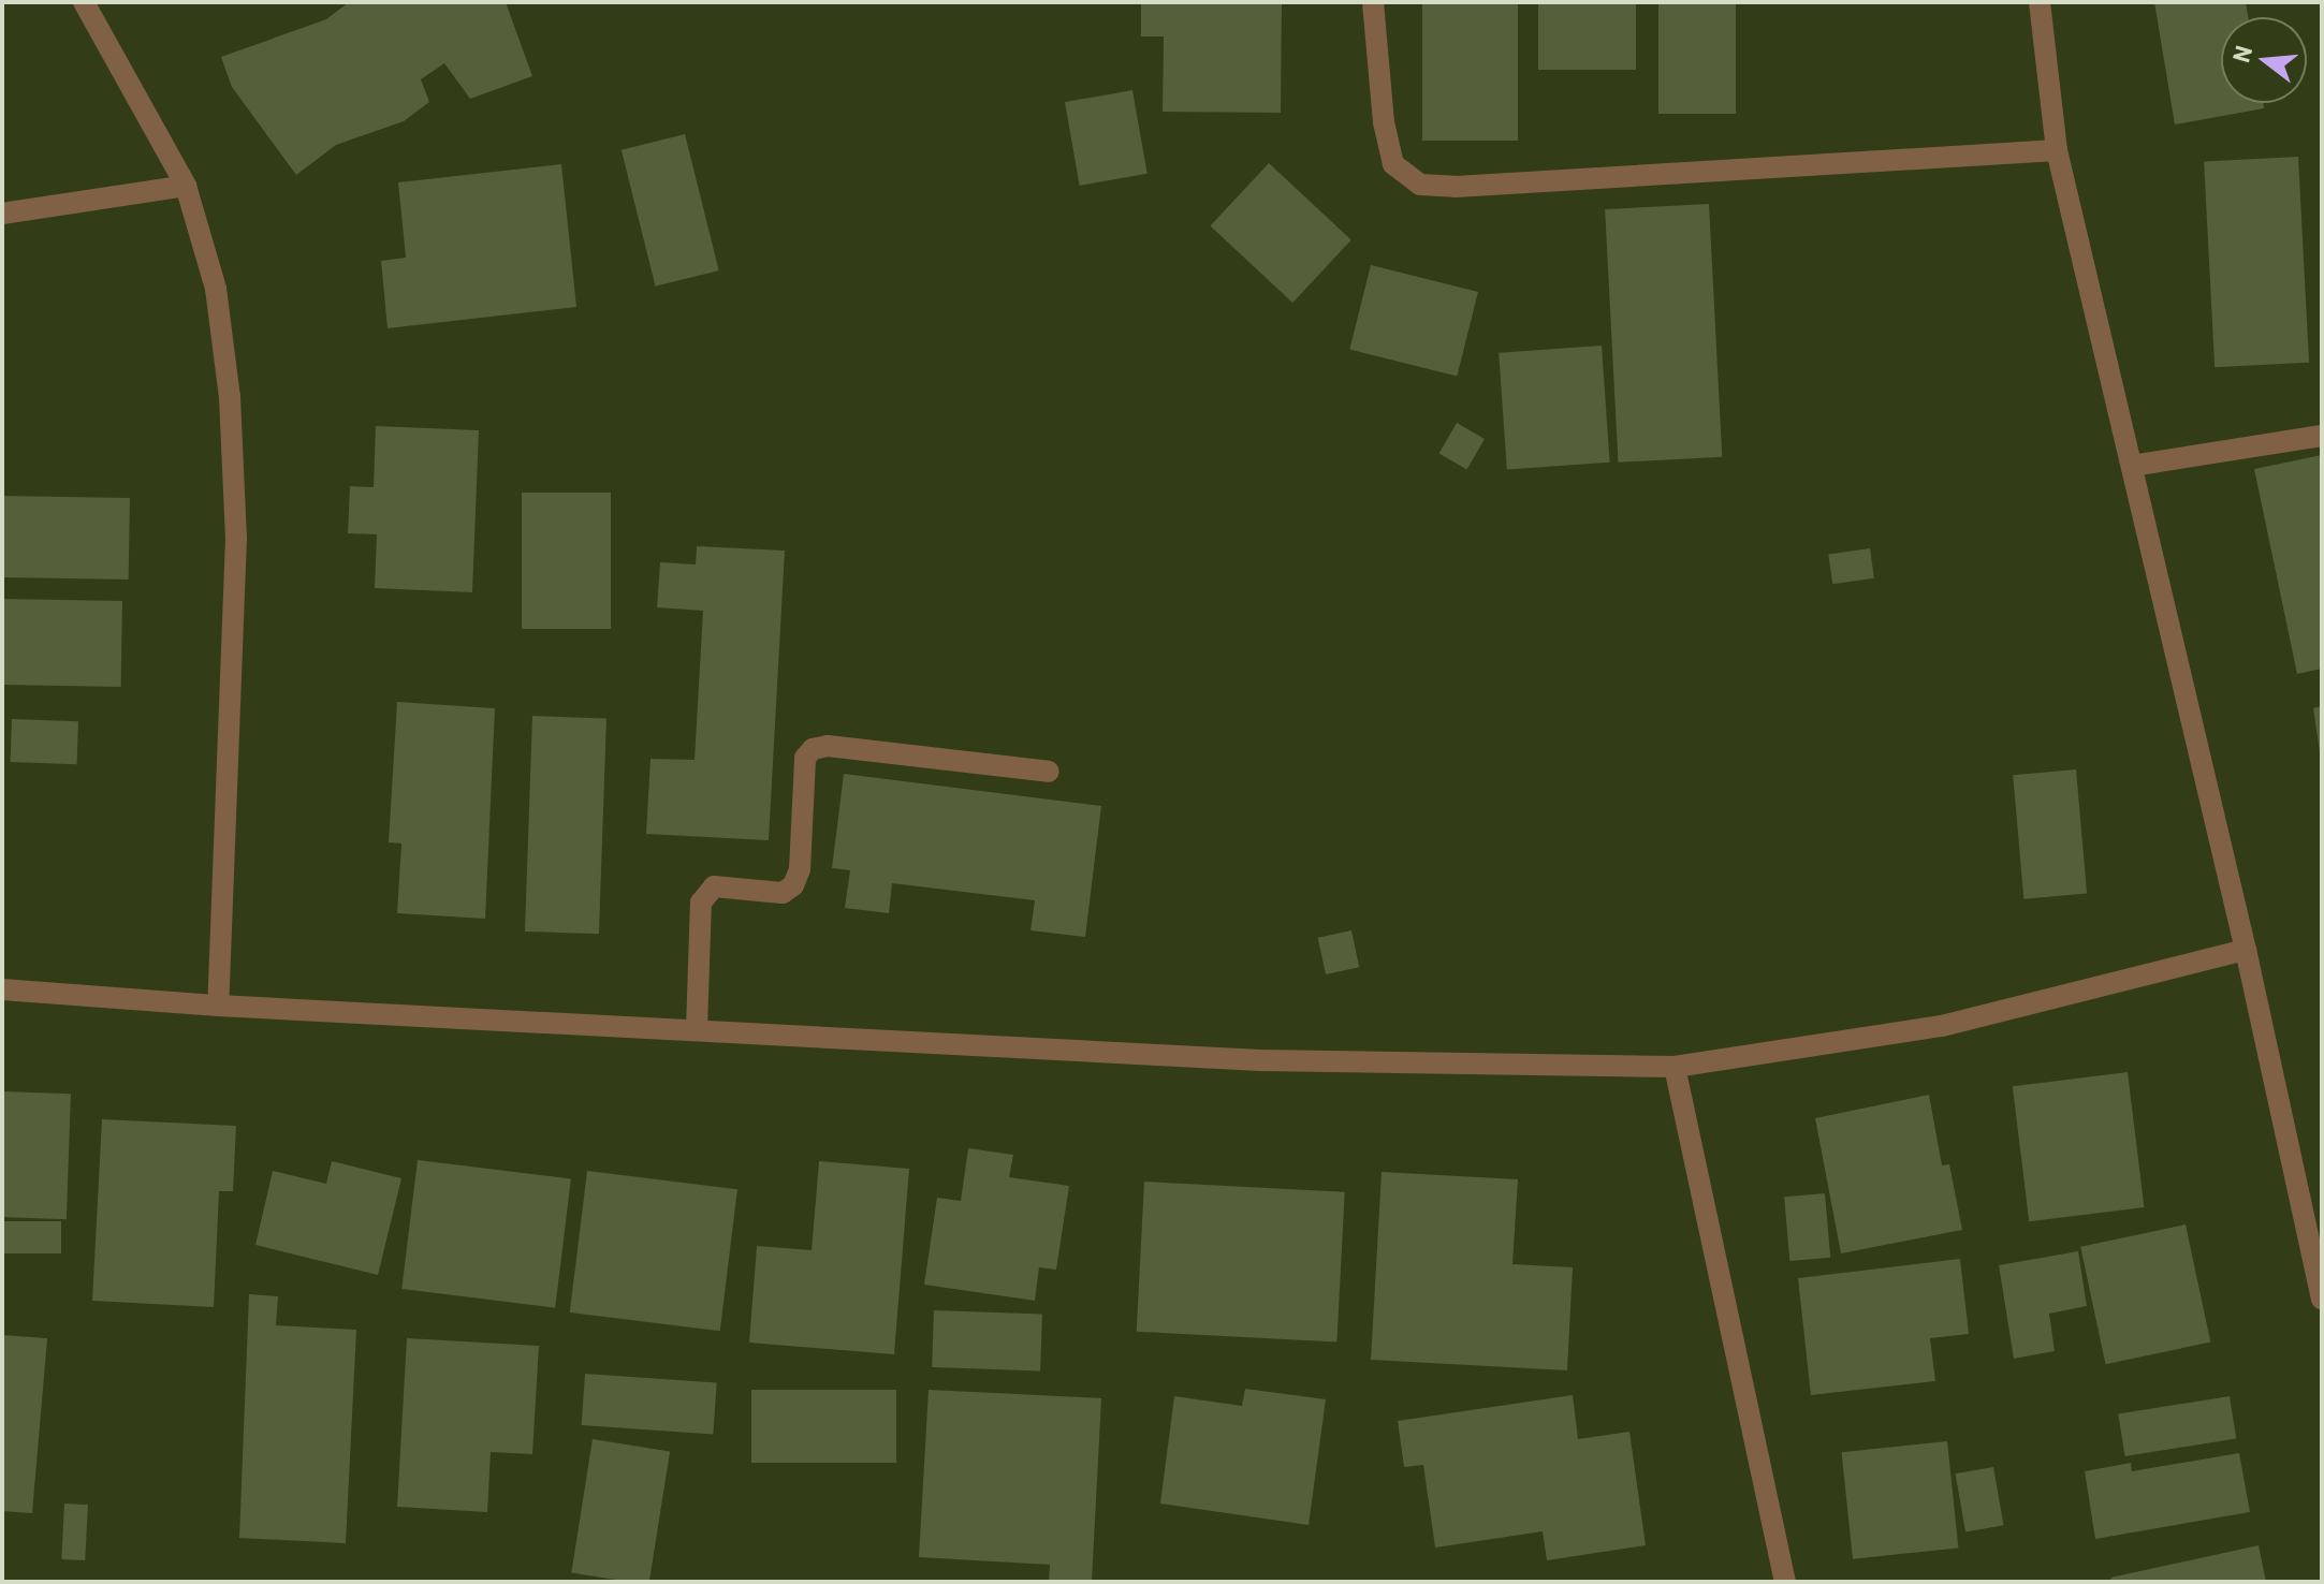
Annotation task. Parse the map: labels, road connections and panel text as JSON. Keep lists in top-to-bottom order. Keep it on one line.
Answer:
{"north":"left"}
